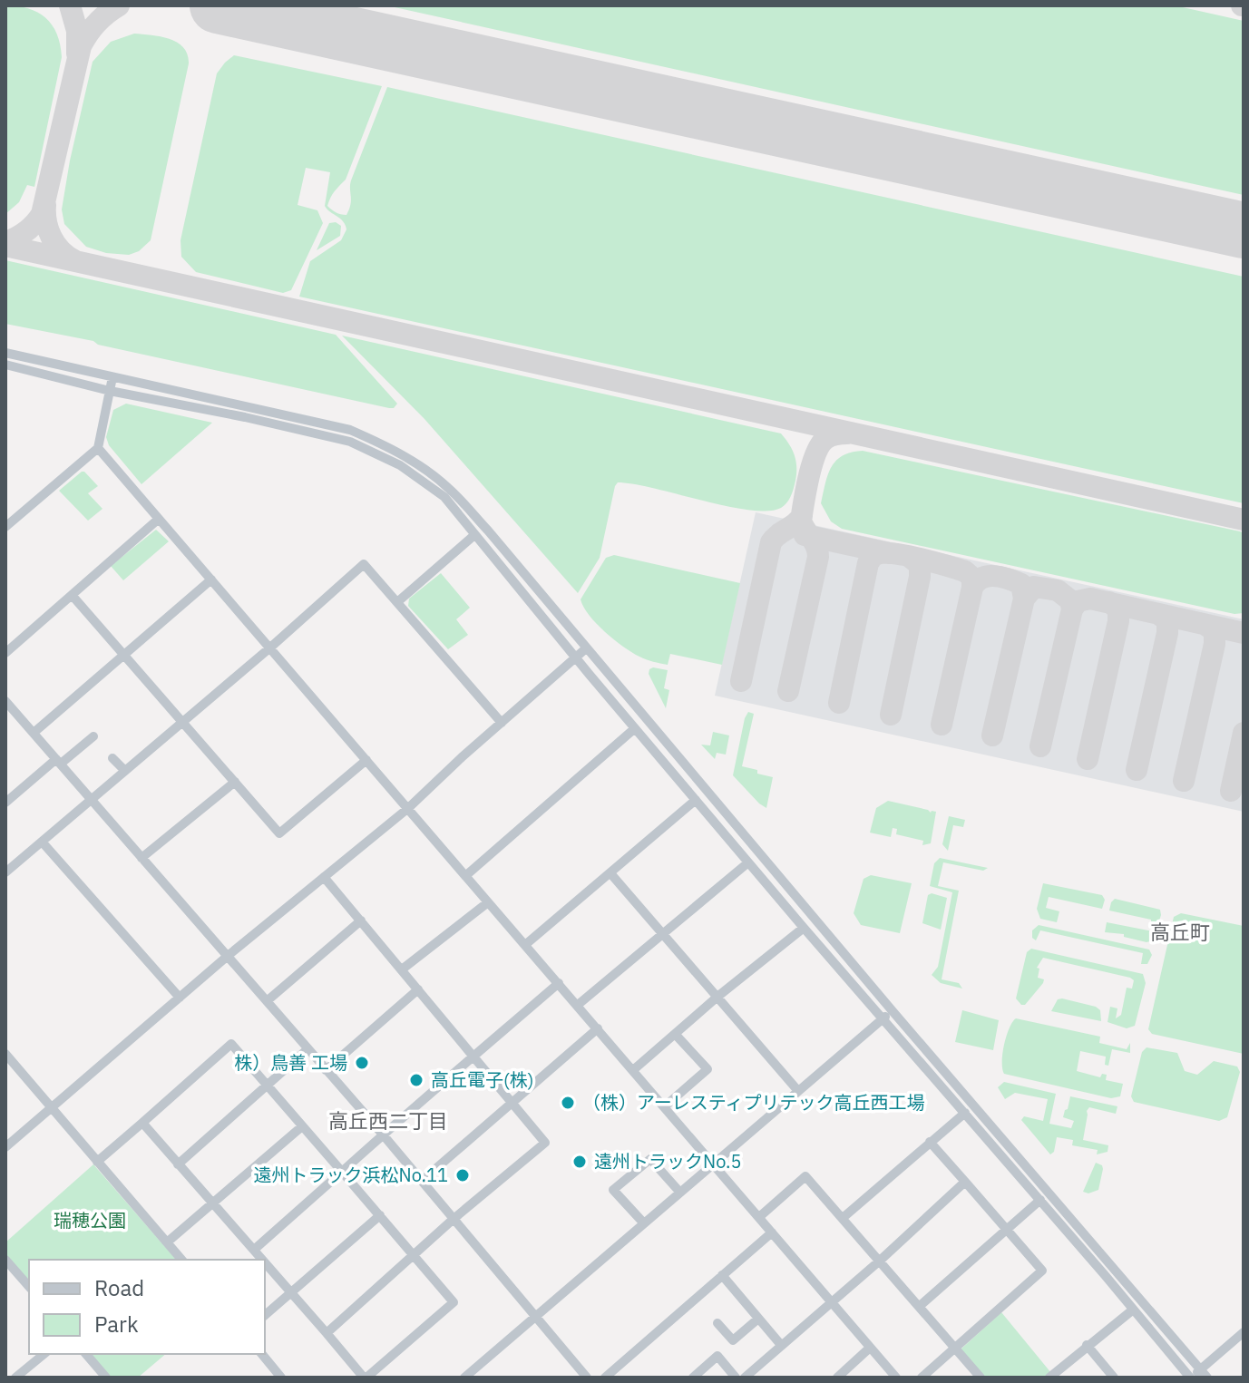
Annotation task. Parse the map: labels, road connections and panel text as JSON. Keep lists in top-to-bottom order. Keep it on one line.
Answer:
{"districts":["高丘町","高丘西二丁目"],"parks":["瑞穂公園"],"places":["株）鳥善 工場","高丘電子(株)","（株）アーレスティプリテック高丘西工場","遠州トラックNo.5","遠州トラック浜松No.11"],"legend":["Road","Park"]}
